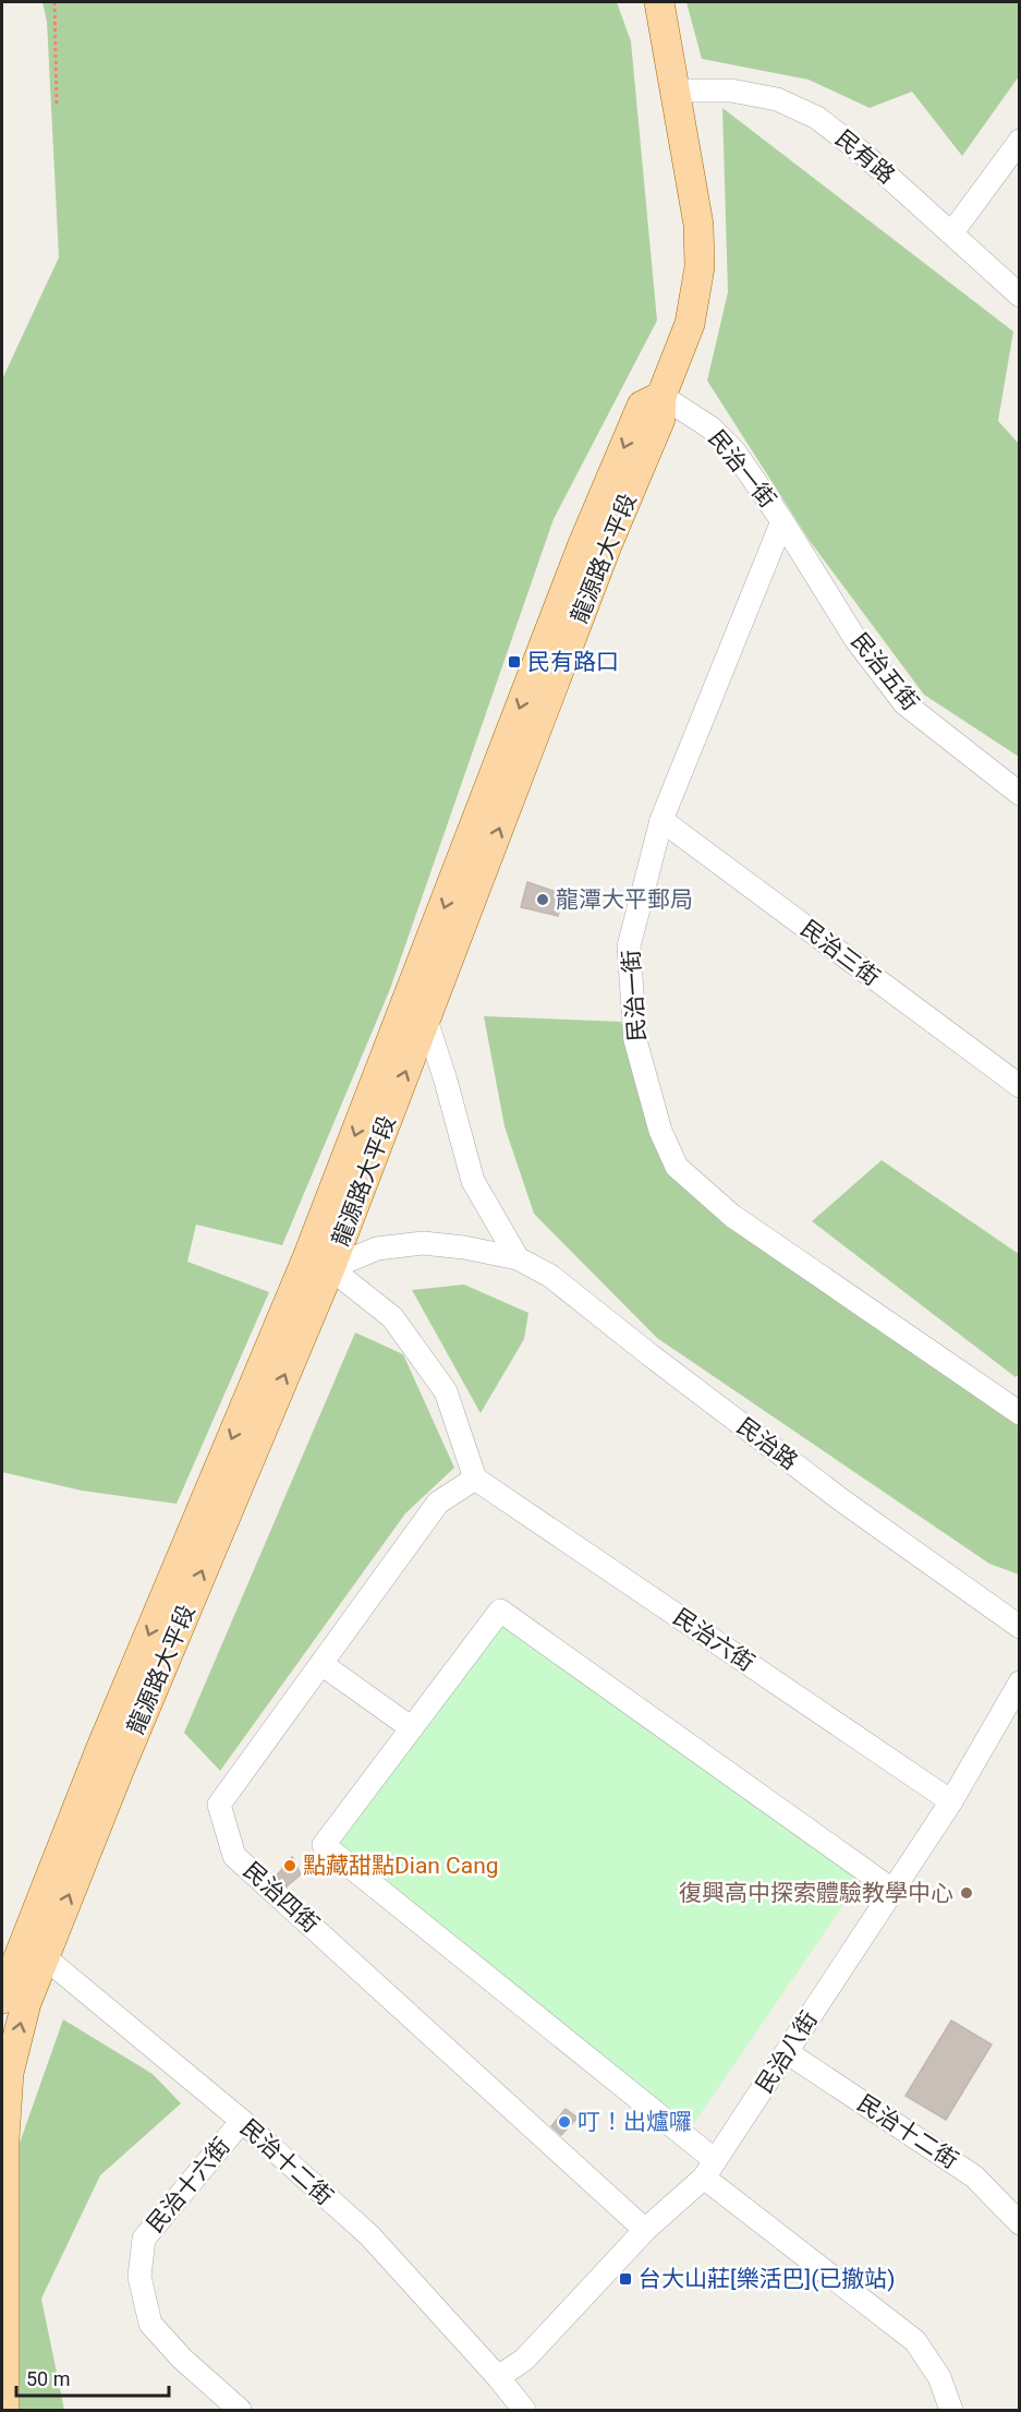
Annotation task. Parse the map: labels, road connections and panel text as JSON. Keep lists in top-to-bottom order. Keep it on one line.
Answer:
{"streets":{"main road":["龍源路大平段"],"street":["民有路","民治一街","民治五街","民治三街","民治路","民治六街","民治四街","民治八街","民治十二街","民治十六街"]},"crossings":[["民有路","龍源路大平段"],["民治一街","龍源路大平段"],["民治一街","民治五街"],["民治一街","民治三街"],["龍源路大平段","民治路"],["龍源路大平段","民治十二街"],["民治六街","民治四街"],["民治六街","民治八街"],["民治四街","民治八街"],["民治八街","民治十二街"],["民治十二街","民治十六街"]],"places":{"transit":["民有路口","台大山莊[樂活巴](已撤站)"],"other":["龍潭大平郵局","點藏甜點Dian Cang","復興高中探索體驗教學中心","叮！出爐囉"]},"scale_bar":"50 m"}
